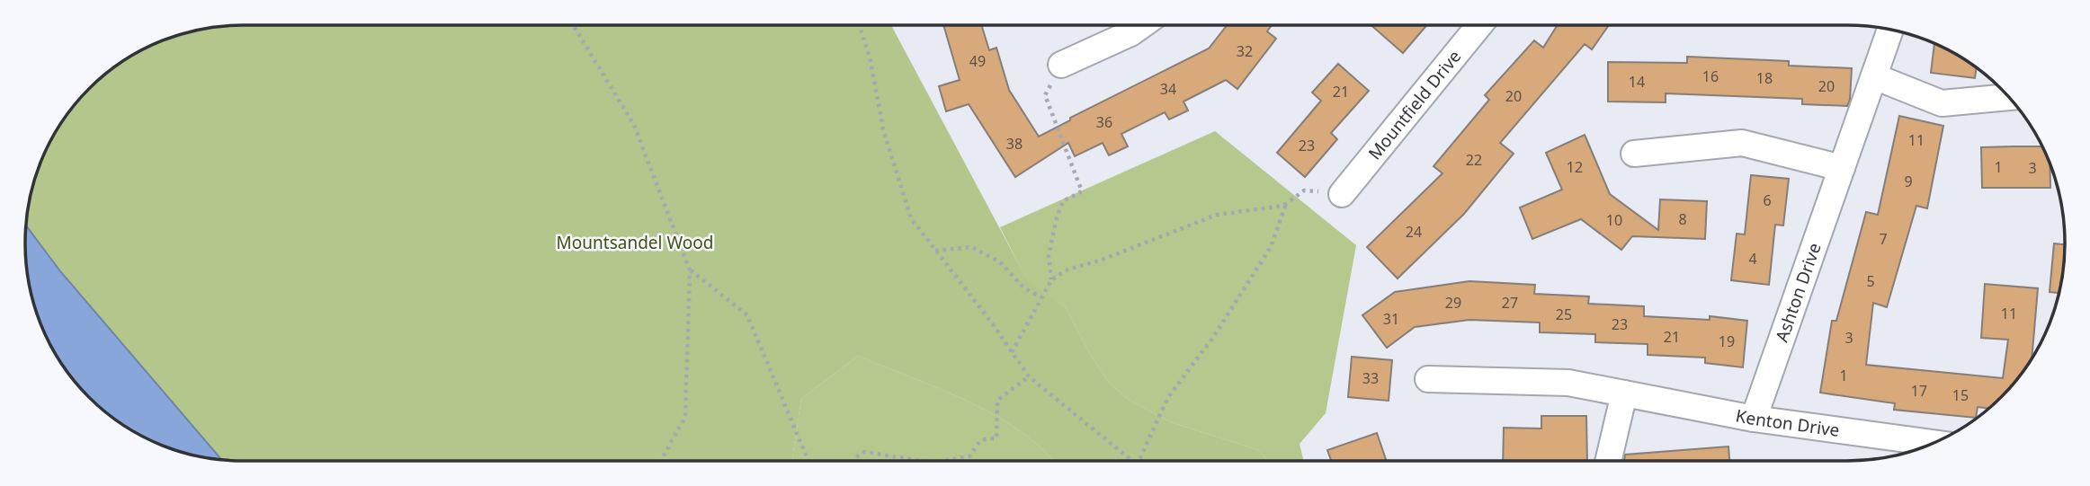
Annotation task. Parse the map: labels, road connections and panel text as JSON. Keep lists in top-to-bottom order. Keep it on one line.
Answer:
{"streets":{"street":["Mountfield Drive","Ashton Drive","Kenton Drive"]},"crossings":[["Ashton Drive","Kenton Drive"]],"parks":["Mountsandel Wood"],"house_numbers":["32","49","16","18","14","20","34","21","20","36","11","38","23","22","12","1","3","9","6","8","10","24","7","4","5","29","27","11","25","31","23","21","3","19","1","33","17","15"]}
